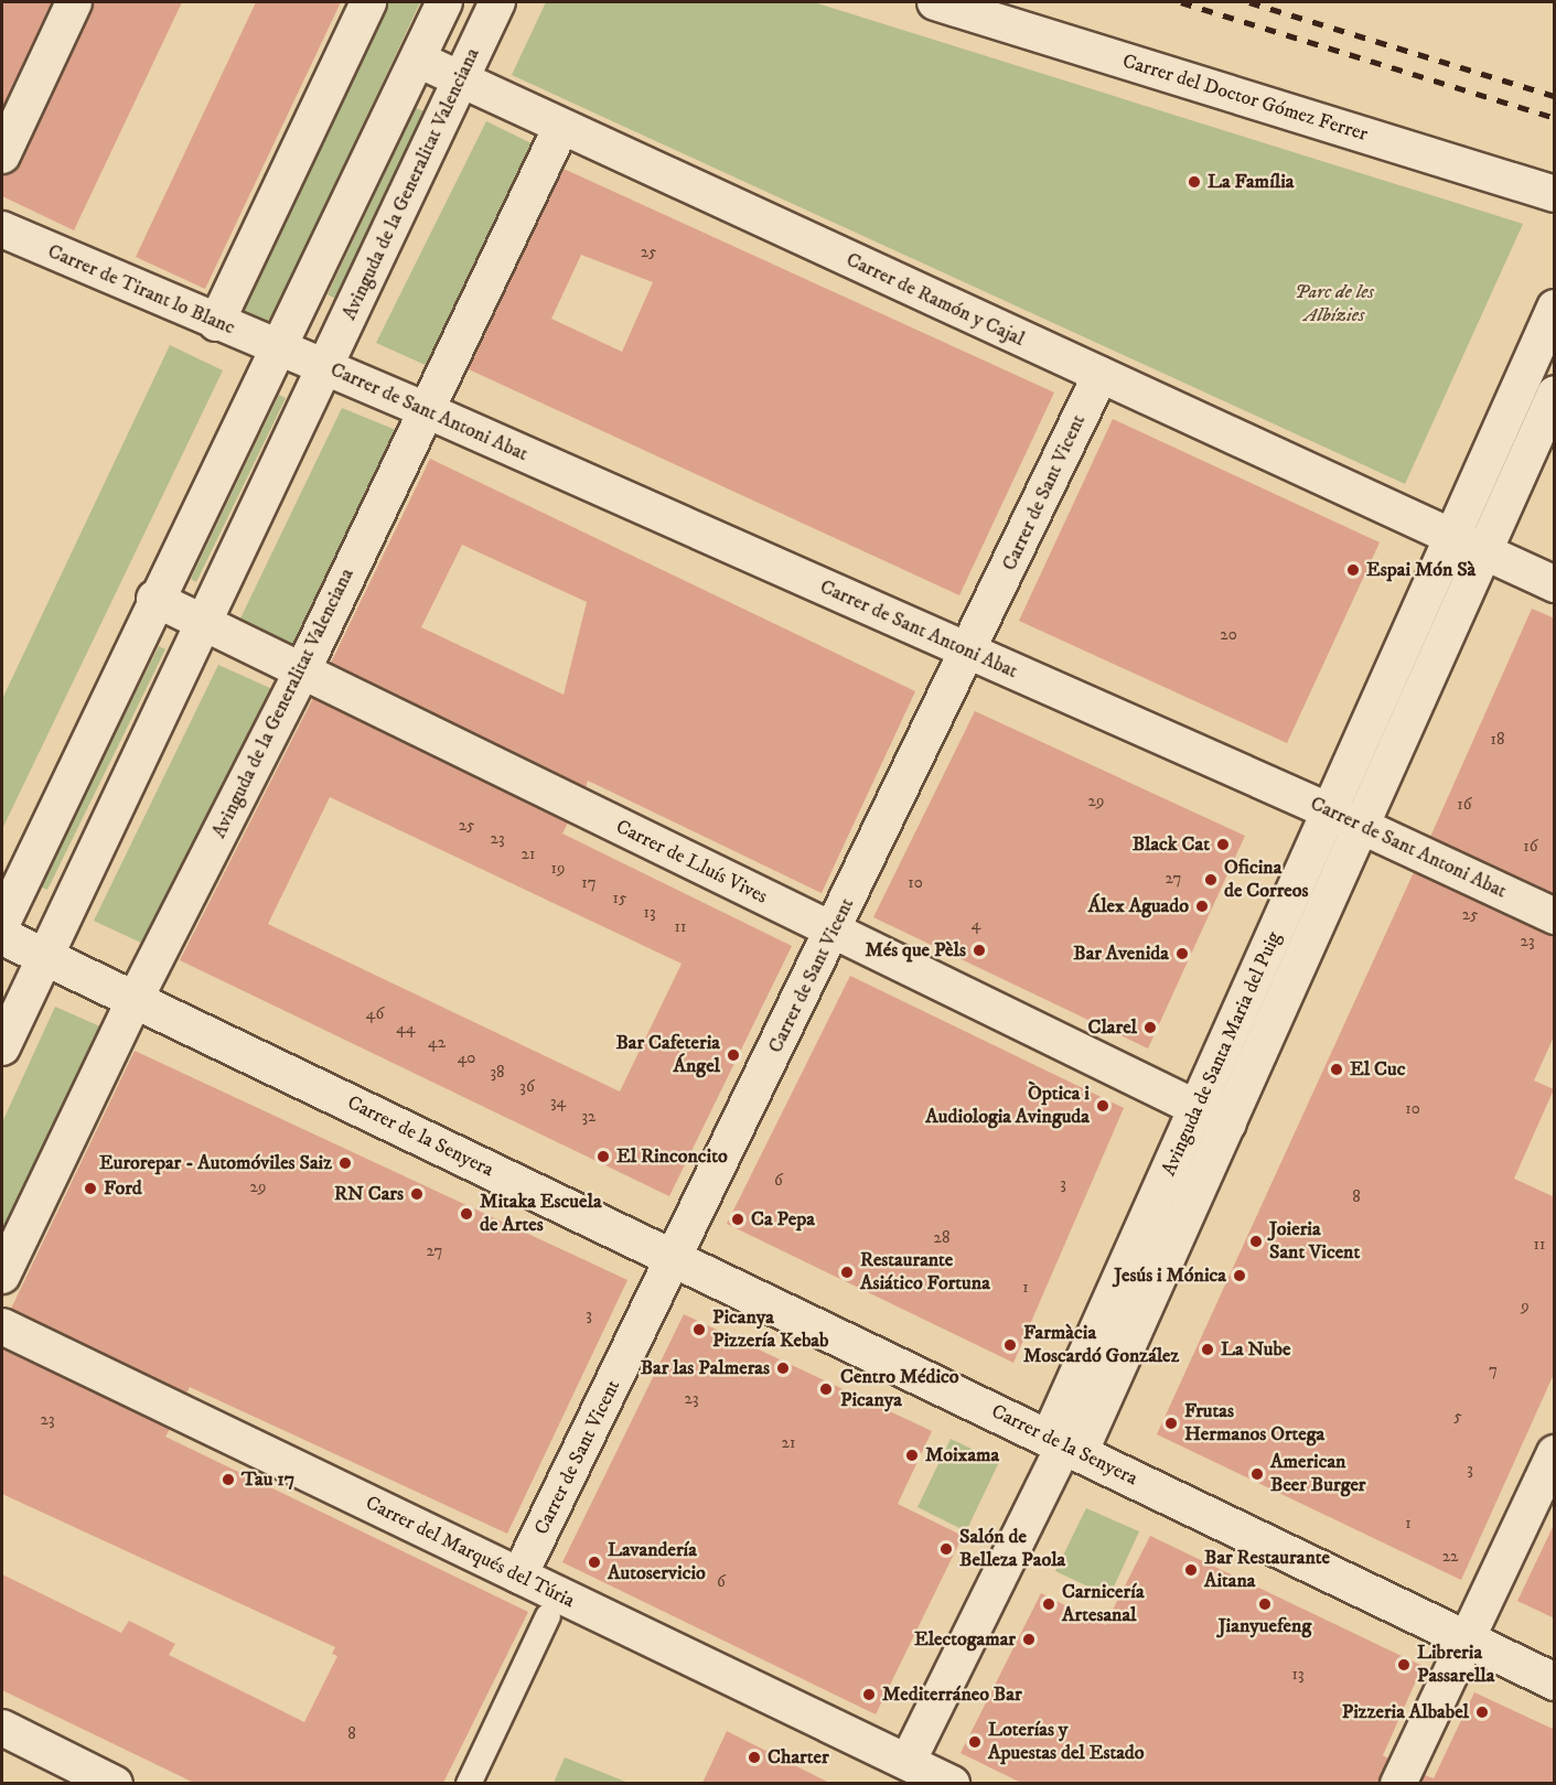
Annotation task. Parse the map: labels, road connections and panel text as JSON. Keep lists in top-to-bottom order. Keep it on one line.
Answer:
{"streets":{"street":["Carrer del Doctor Gómez Ferrer","Avinguda de la Generalitat Valenciana","Carrer de Tirant lo Blanc","Carrer de Ramón y Cajal","Carrer de Sant Antoni Abat","Carrer de Sant Vicent","Carrer de Lluís Vives","Avinguda de Santa Maria del Puig","Carrer de la Senyera","Carrer del Marqués del Túria"]},"crossings":[["Avinguda de la Generalitat Valenciana","Carrer de Ramón y Cajal"],["Avinguda de la Generalitat Valenciana","Carrer de Sant Antoni Abat"],["Avinguda de la Generalitat Valenciana","Carrer de Lluís Vives"],["Avinguda de la Generalitat Valenciana","Carrer de la Senyera"],["Carrer de Tirant lo Blanc","Carrer de Sant Antoni Abat"],["Carrer de Ramón y Cajal","Carrer de Sant Vicent"],["Carrer de Ramón y Cajal","Avinguda de Santa Maria del Puig"],["Carrer de Sant Antoni Abat","Carrer de Sant Vicent"],["Carrer de Sant Antoni Abat","Avinguda de Santa Maria del Puig"],["Carrer de Sant Vicent","Carrer de Lluís Vives"],["Carrer de Sant Vicent","Carrer de la Senyera"],["Carrer de Sant Vicent","Carrer del Marqués del Túria"],["Carrer de Lluís Vives","Avinguda de Santa Maria del Puig"],["Avinguda de Santa Maria del Puig","Carrer de la Senyera"]],"parks":["Parc de les Albízies"],"places":["La Família","Espai Món Sà","Black Cat","Oficina de Correos","Álex Aguado","Més que Pèls","Bar Avenida","Clarel","Bar Cafeteria Ángel","El Cuc","Òptica i Audiologia Avinguda","El Rinconcito","Eurorepar - Automóviles Saiz","Ford","RN Cars","Mitaka Escuela de Artes","Ca Pepa","Joieria Sant Vicent","Restaurante Asiático Fortuna","Jesús i Mónica","Picanya Pizzería Kebab","Farmàcia Moscardó González","La Nube","Bar las Palmeras","Centro Médico Picanya","Frutas Hermanos Ortega","Moixama","American Beer Burger","Tau 17","Salón de Belleza Paola","Lavandería Autoservicio","Bar Restaurante Aitana","Carnicería Artesanal","Jianyuefeng","Electogamar","Libreria Passarella","Mediterráneo Bar","Pizzeria Albabel","Loterías y Apuestas del Estado","Charter"],"house_numbers":["25","20","18","29","16","25","23","16","21","19","27","17","10","15","13","25","4","11","23","46","44","42","40","38","36","34","10","32","6","3","29","8","28","11","27","1","9","3","7","23","5","23","21","3","1","22","6","13","8"]}
